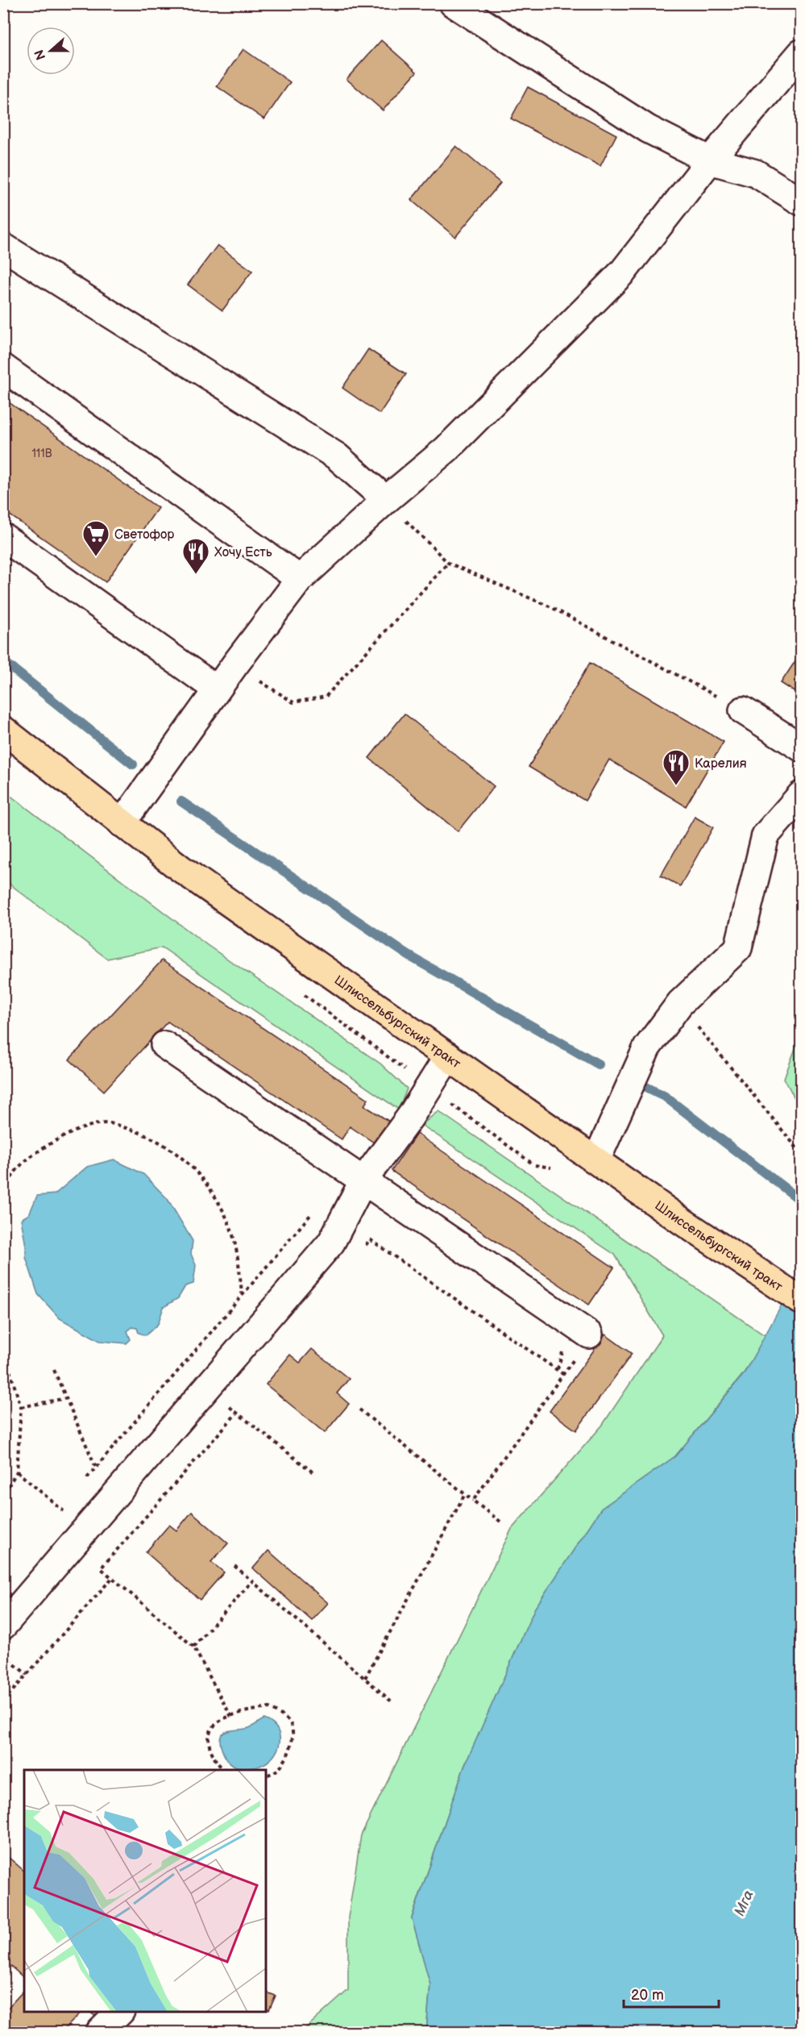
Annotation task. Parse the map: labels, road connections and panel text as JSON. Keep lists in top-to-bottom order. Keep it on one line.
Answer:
{"streets":{"main road":["Шлиссельбургский тракт"]},"water":["Мга"],"places":{"supermarket":["Светофор"],"restaurant":["Хочу Есть","Карелия"]},"house_numbers":["111В"],"scale_bar":"20 m","north":"left"}
